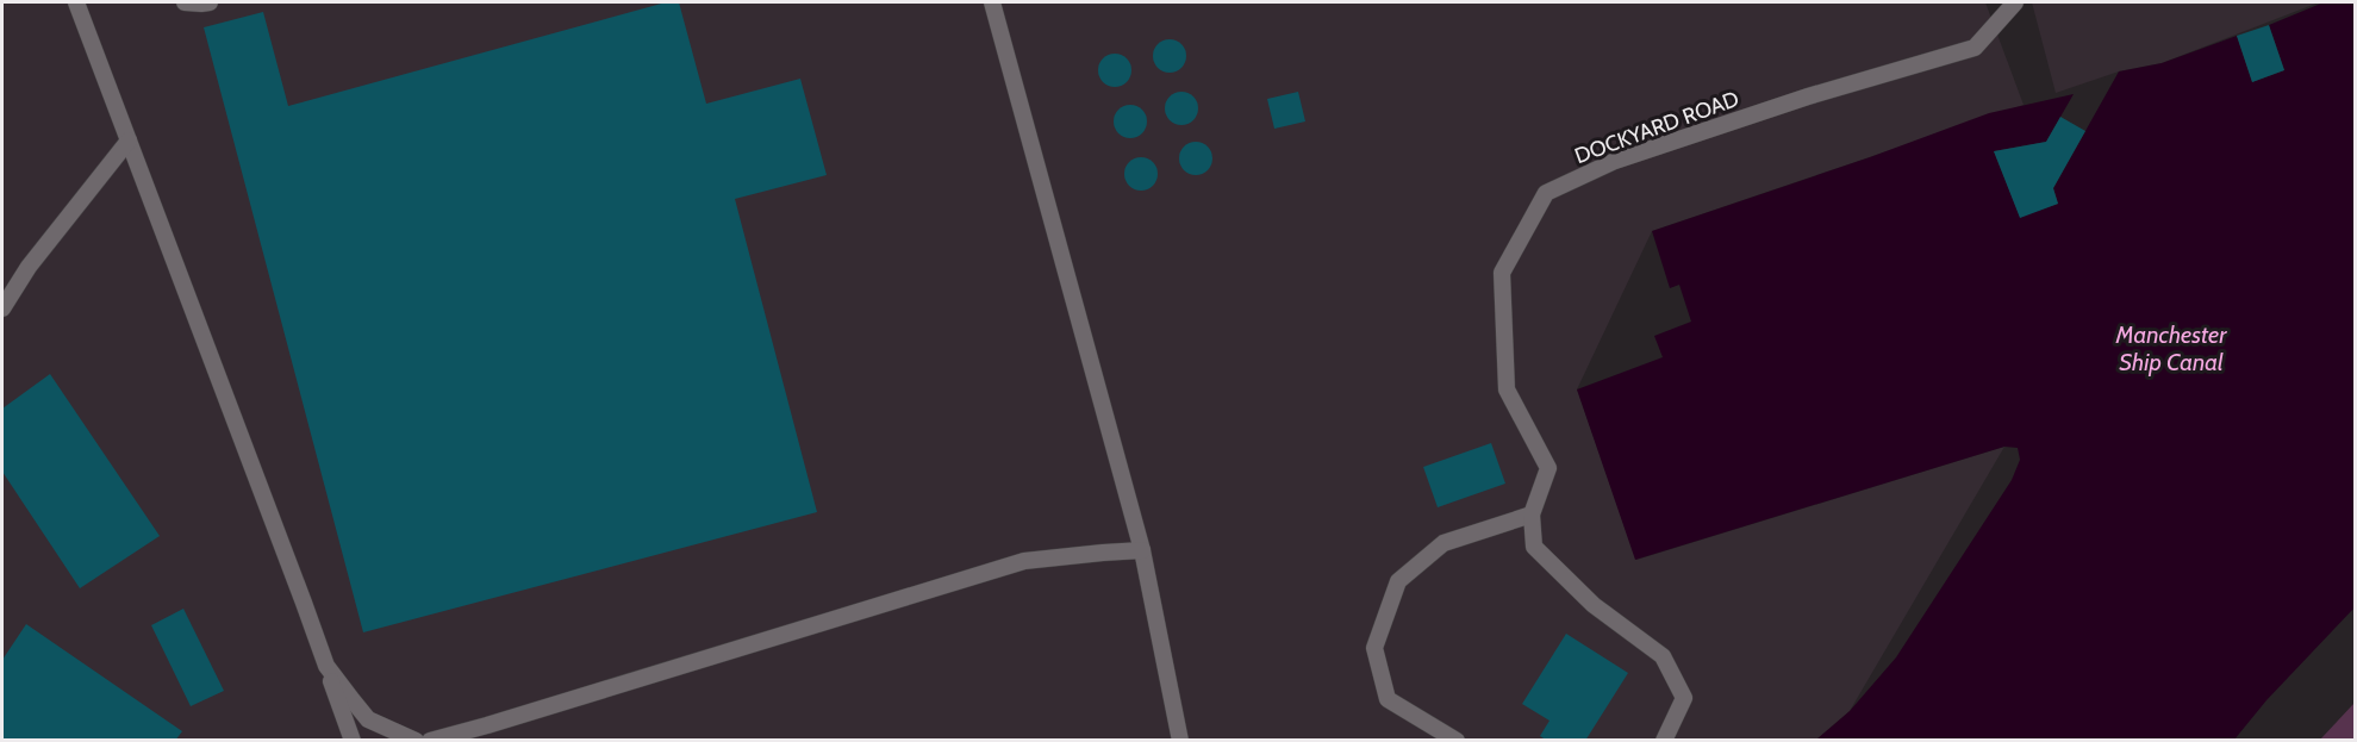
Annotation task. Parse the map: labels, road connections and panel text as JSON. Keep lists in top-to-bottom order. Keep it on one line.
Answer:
{"streets":{"lane":["DOCKYARD ROAD"]},"water":["Manchester Ship Canal"]}
